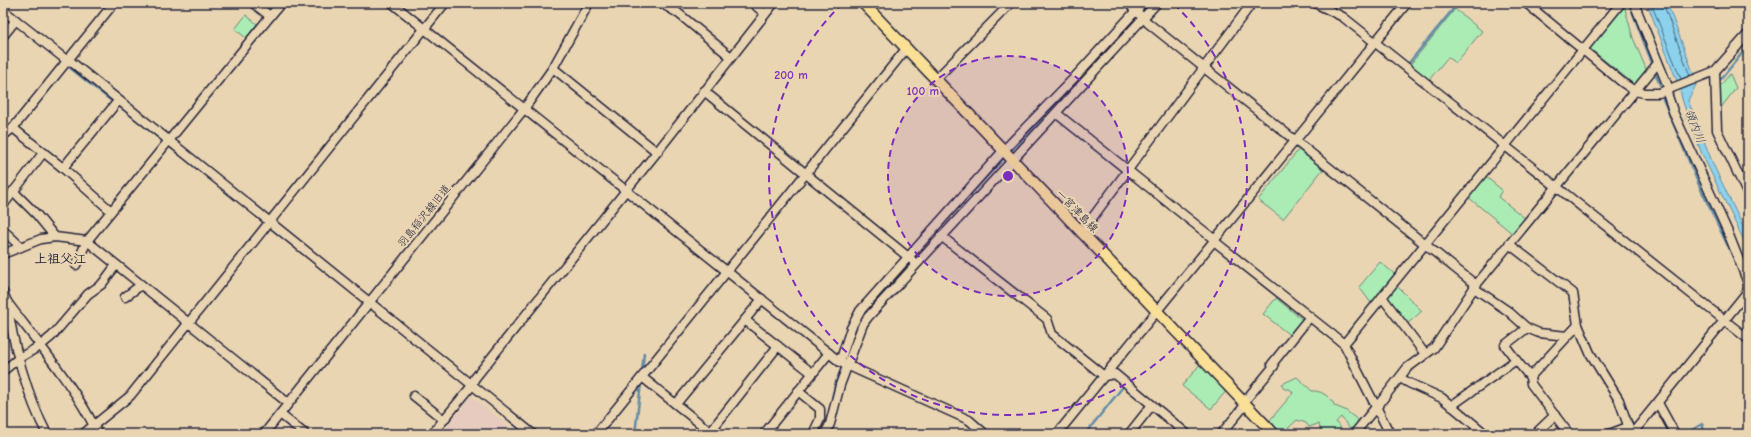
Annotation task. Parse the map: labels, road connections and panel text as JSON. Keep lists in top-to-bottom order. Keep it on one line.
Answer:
{"streets":{"main road":["一宮津島線"],"street":["羽島稲沢線旧道"]},"districts":["上祖父江"],"water":["領内川"],"rings":["200 m","100 m"]}
